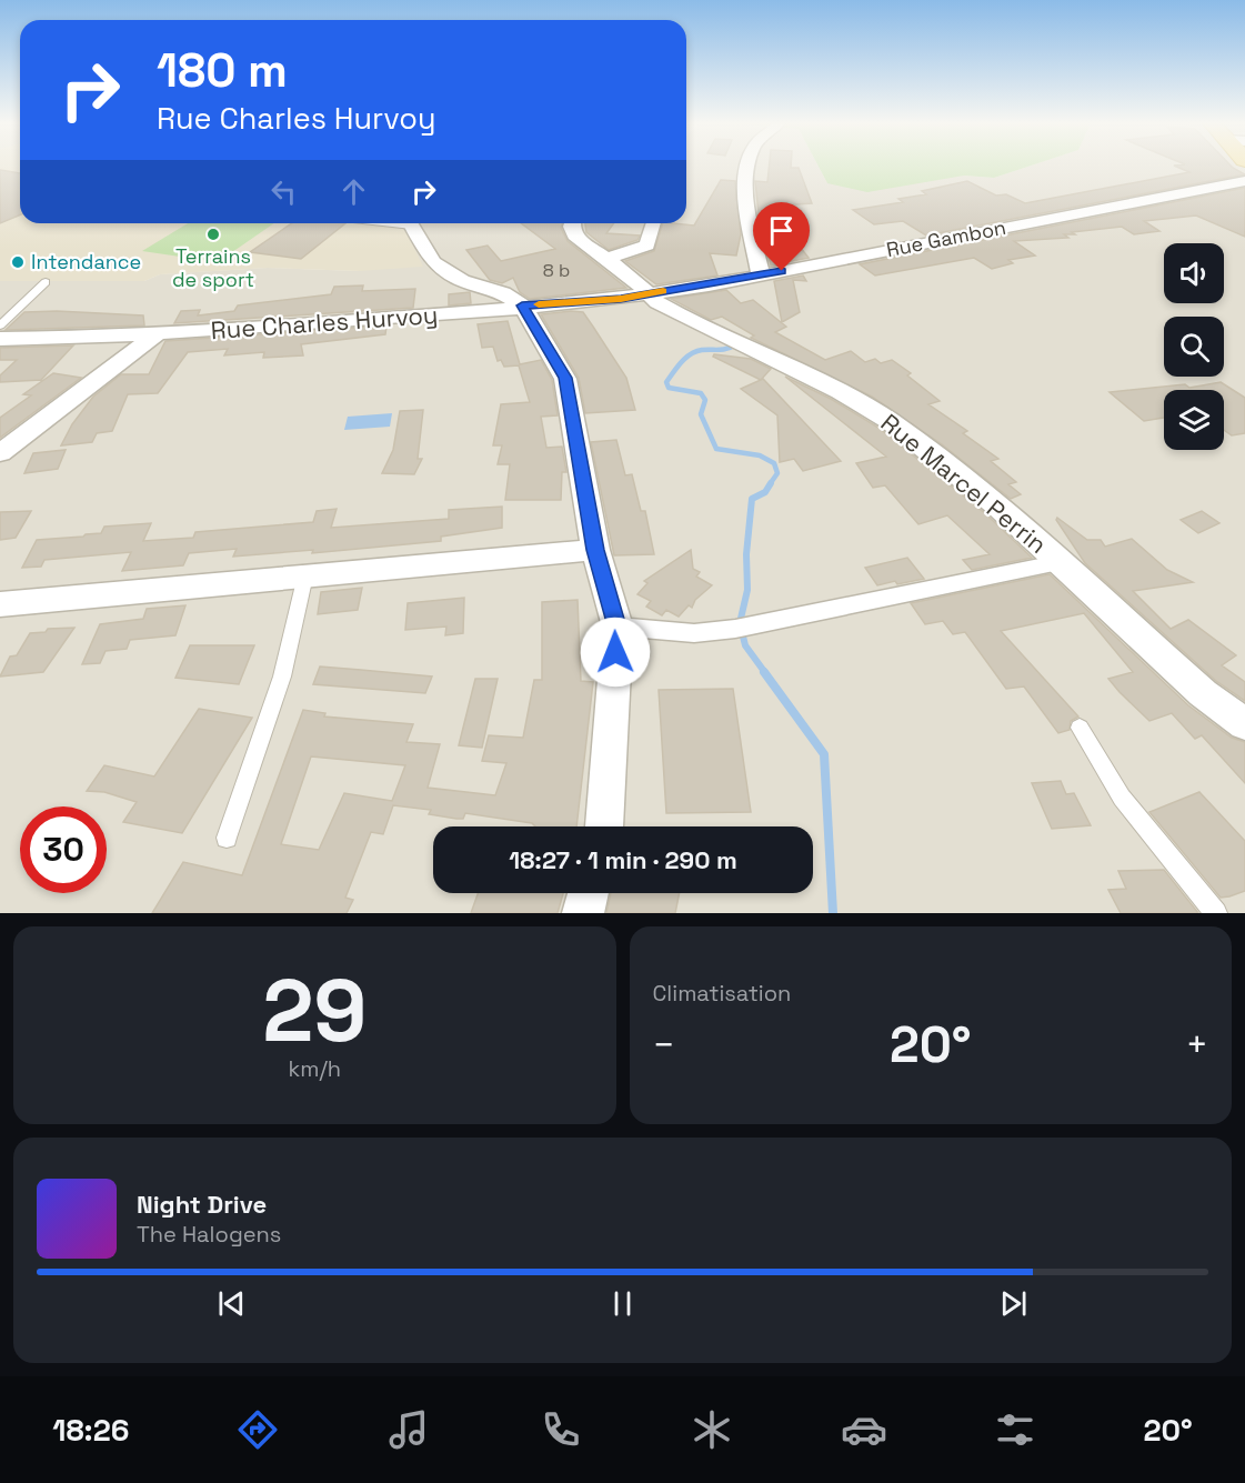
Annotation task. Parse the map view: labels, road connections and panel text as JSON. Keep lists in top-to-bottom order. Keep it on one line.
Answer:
{"streets":{"street":["Rue Gambon","Rue Charles Hurvoy","Rue Marcel Perrin"]},"crossings":[["Rue Gambon","Rue Charles Hurvoy"],["Rue Gambon","Rue Marcel Perrin"],["Rue Charles Hurvoy","Rue Marcel Perrin"]],"places":["Terrains de sport","Intendance"],"house_numbers":["8 b"],"page":{"turn":["180 m","Rue Charles Hurvoy"],"limit":"30","trip":"18:27 · 1 min · 290 m","tile":[["29","km/h"],"Climatisation"],"heat":["−","20°","+"],"song":["Night Drive","The Halogens"],"tabs":["18:26","20°"]}}
